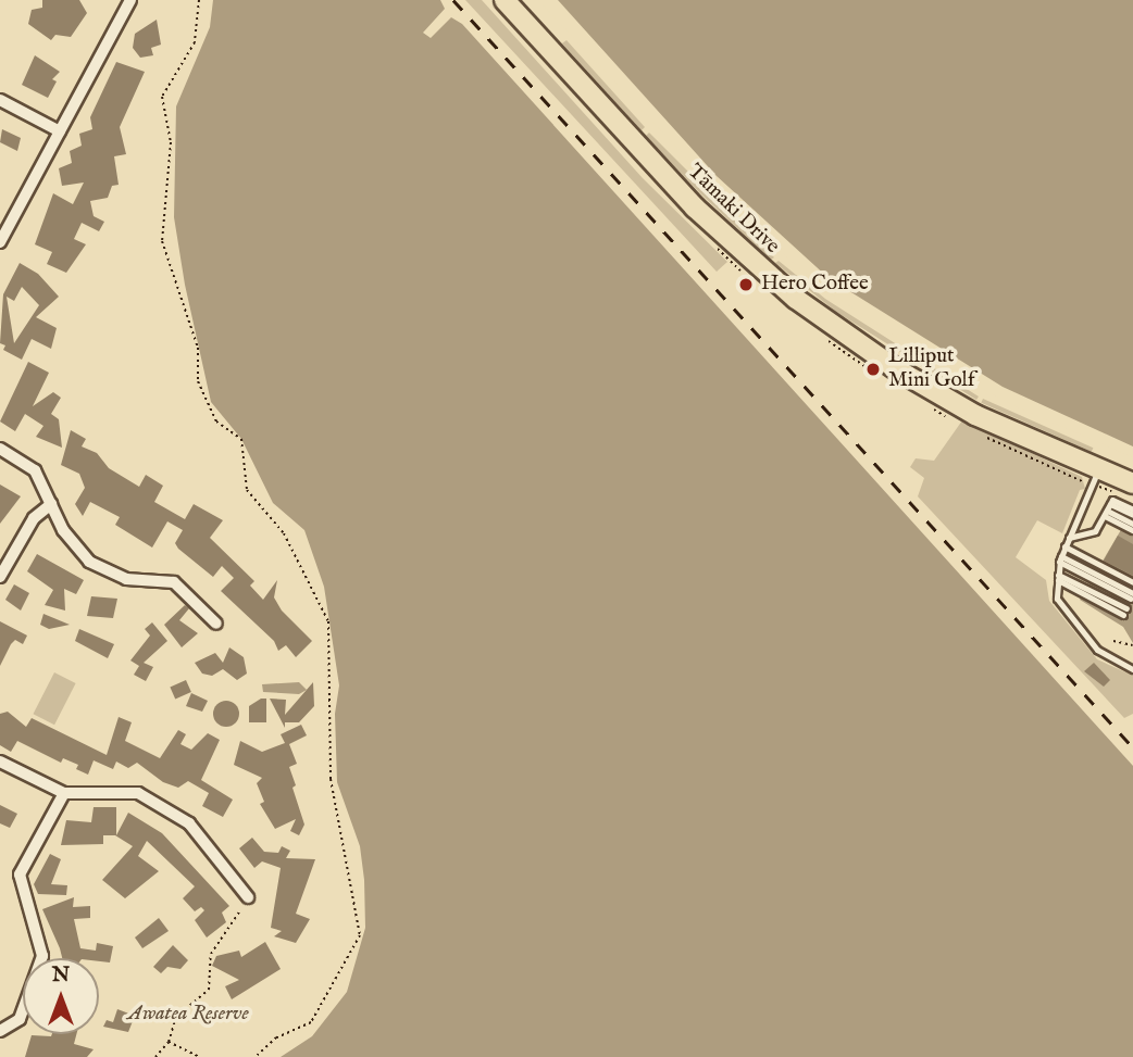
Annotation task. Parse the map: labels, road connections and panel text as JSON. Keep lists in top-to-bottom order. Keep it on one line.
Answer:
{"streets":{"main road":["Tāmaki Drive"]},"parks":["Awatea Reserve"],"places":["Hero Coffee","Lilliput Mini Golf"],"north":"top"}
